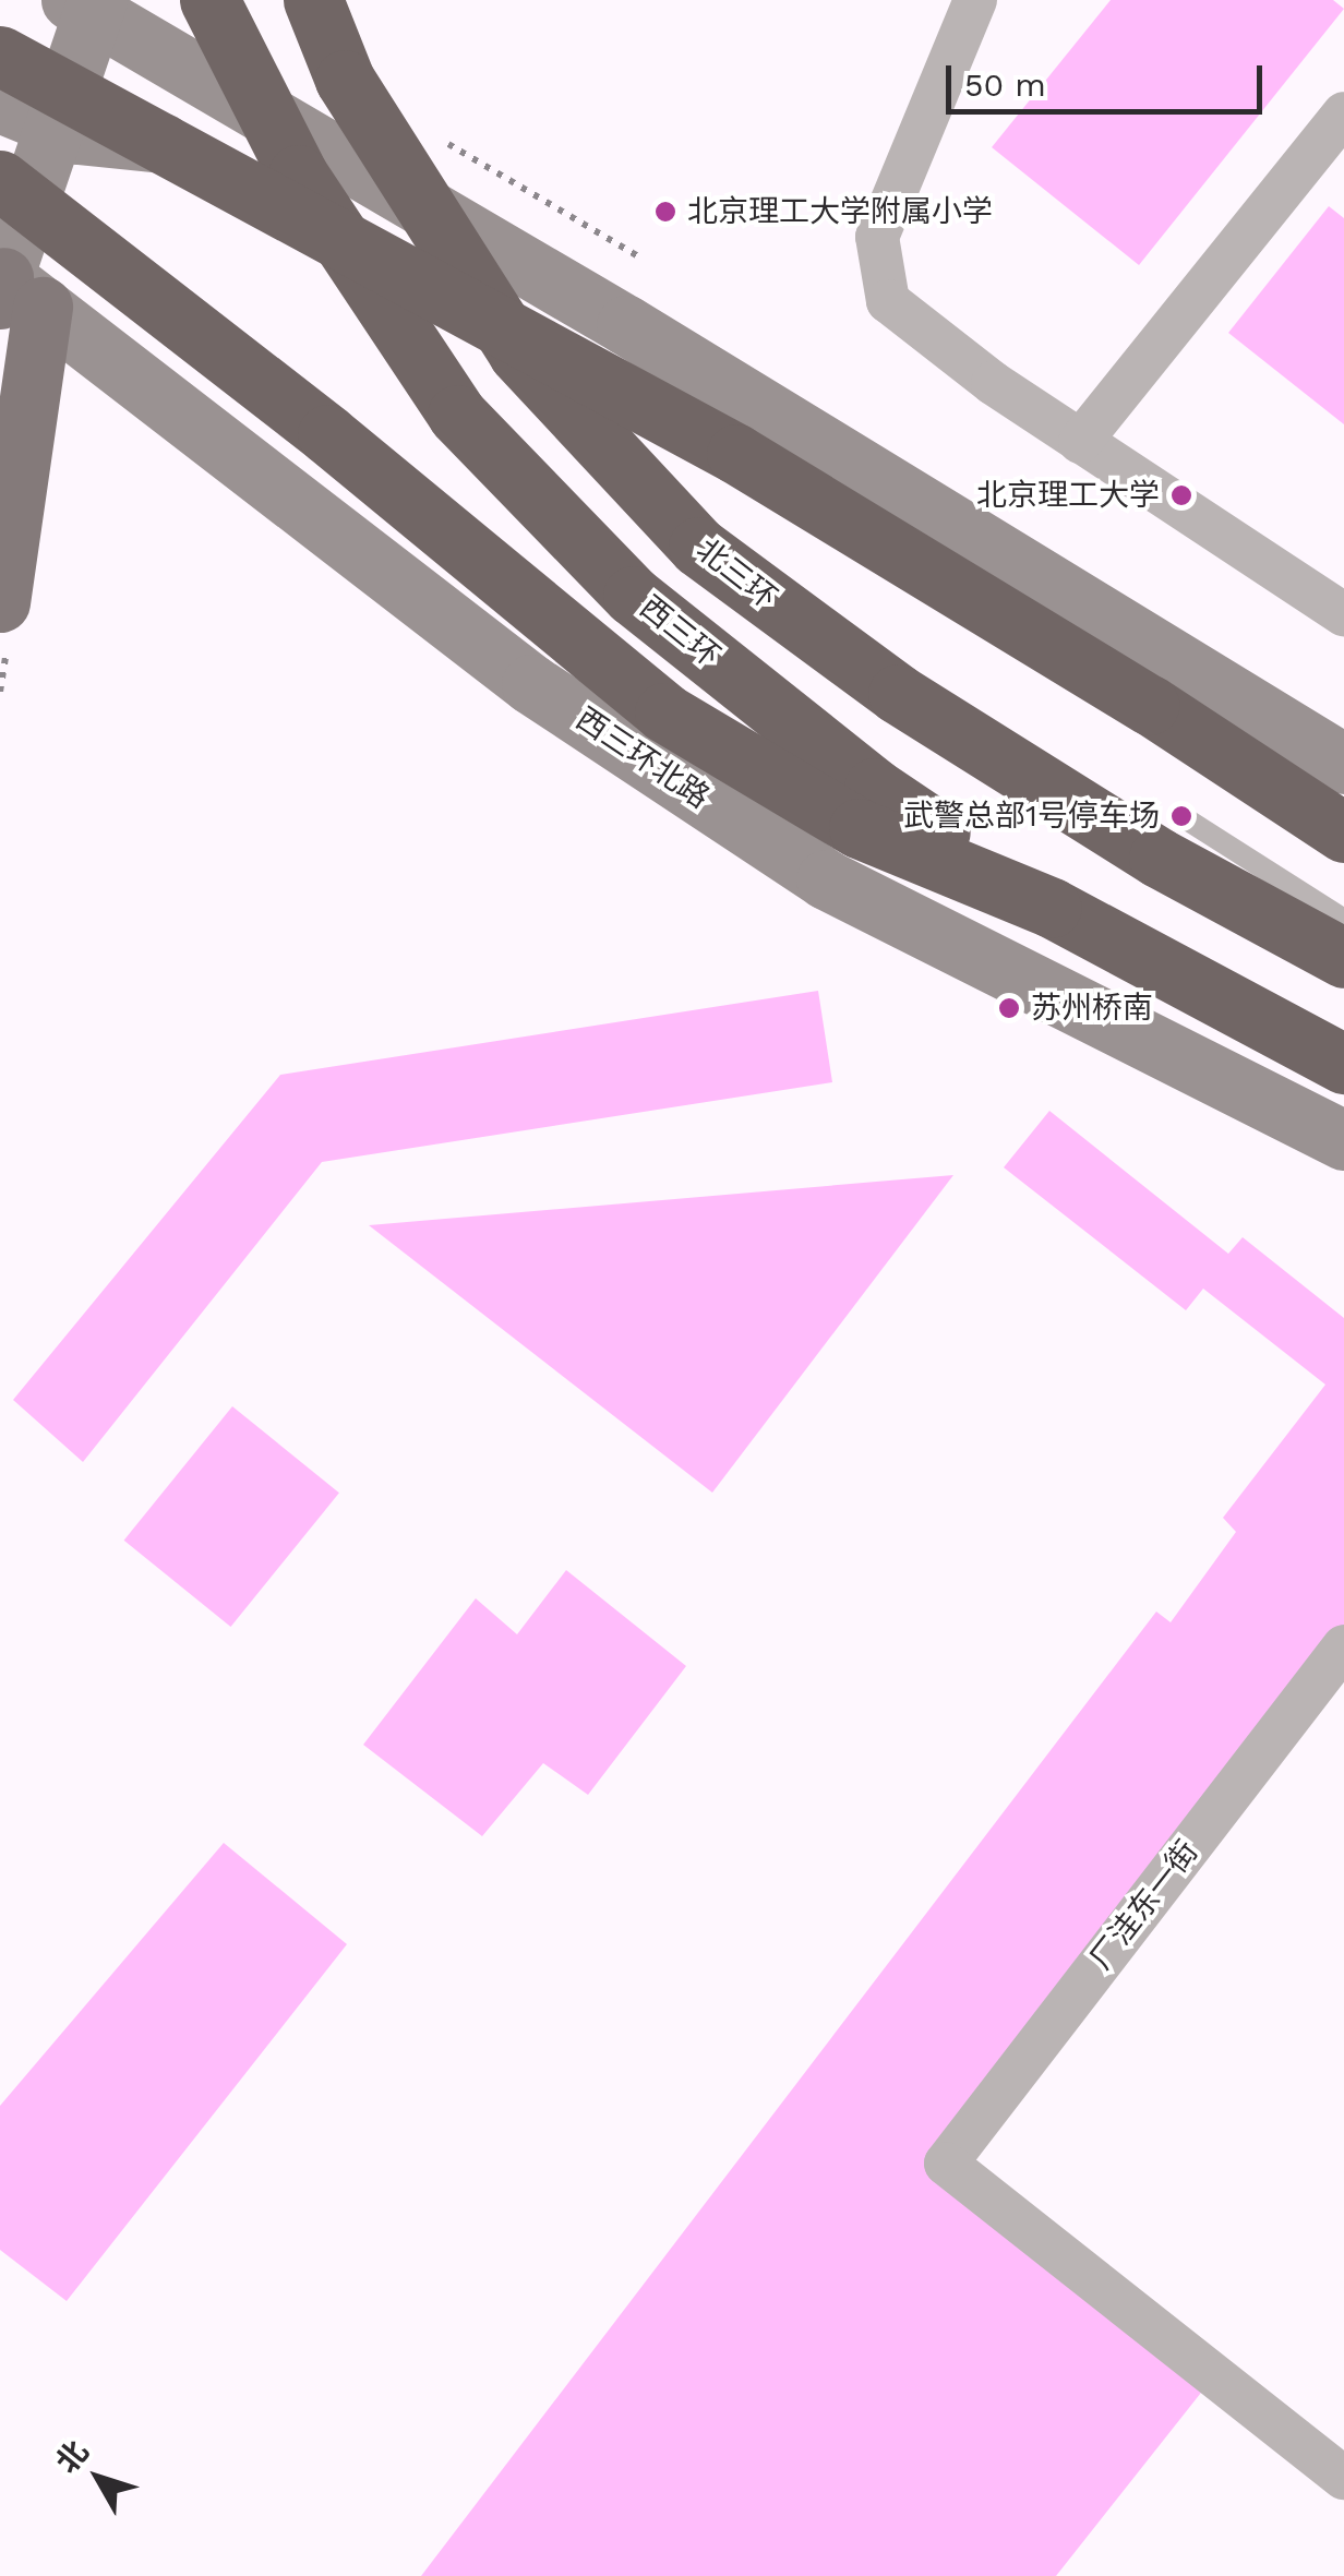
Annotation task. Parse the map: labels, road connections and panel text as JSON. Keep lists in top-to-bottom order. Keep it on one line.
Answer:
{"streets":{"highway":["北三环","西三环"],"street":["西三环北路","厂洼东一街"]},"places":["北京理工大学附属小学","北京理工大学","武警总部1号停车场","苏州桥南"],"scale_bar":"50 m","north":"top left"}
